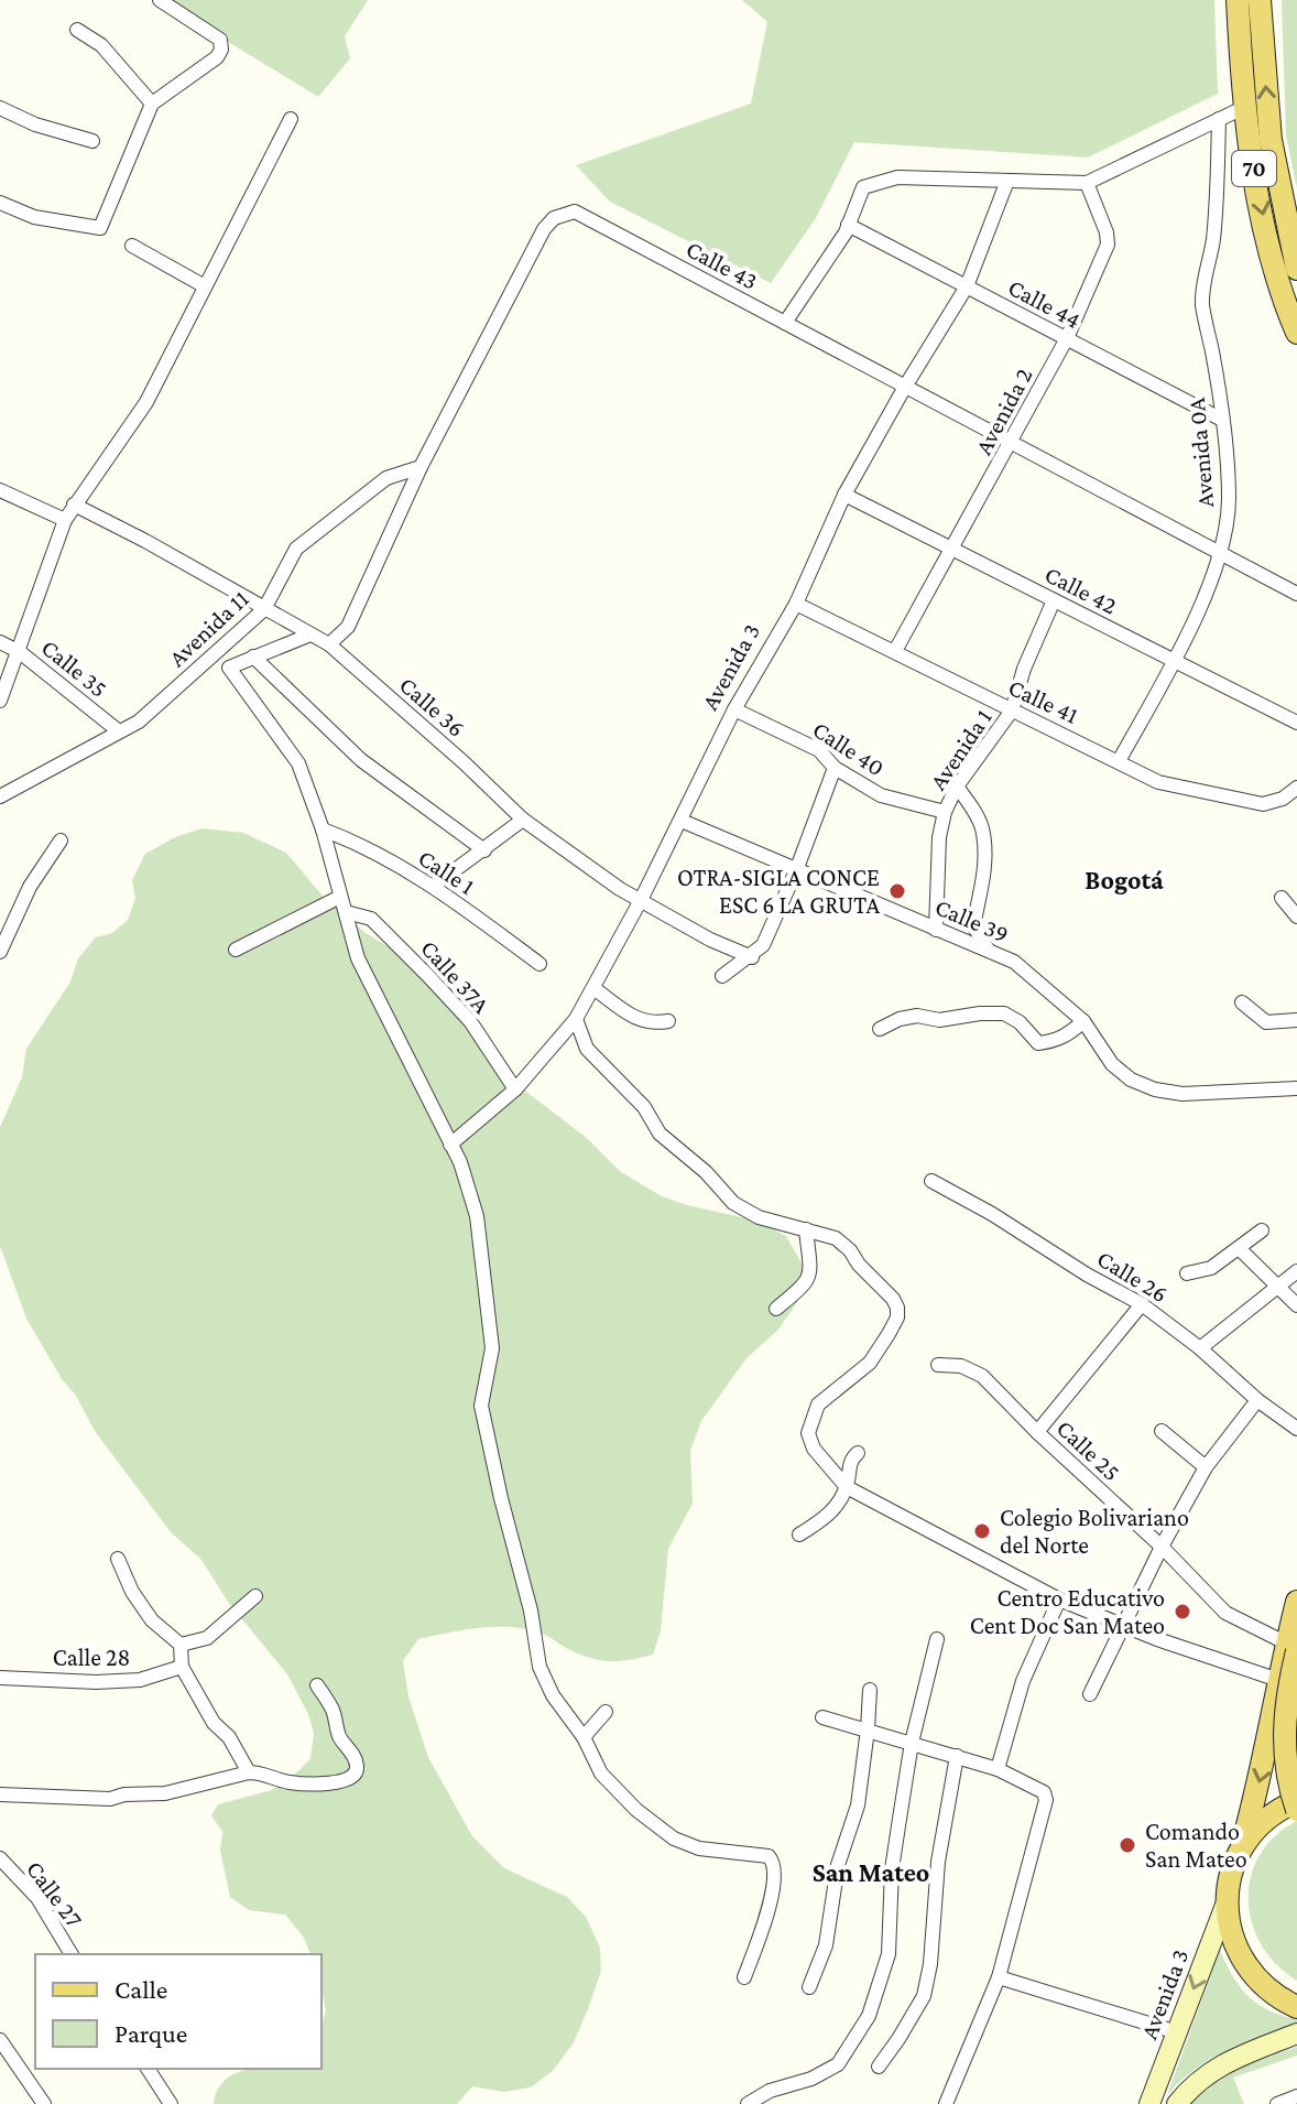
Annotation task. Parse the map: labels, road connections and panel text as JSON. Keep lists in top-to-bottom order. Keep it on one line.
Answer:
{"streets":{"main road":["70","Avenida 3"],"street":["Calle 43","Calle 44","Avenida 2","Avenida 0A","Calle 42","Avenida 11","Calle 35","Calle 41","Calle 36","Calle 40","Avenida 1","Calle 1","Calle 39","Calle 37A","Calle 26","Calle 25","Calle 28","Calle 27"]},"crossings":[["Calle 43","Avenida 2"],["Calle 43","Avenida 0A"],["Calle 43","Avenida 11"],["Calle 43","Avenida 3"],["Calle 43","Calle 36"],["Calle 44","Avenida 2"],["Calle 44","Avenida 0A"],["Calle 44","Avenida 3"],["Avenida 2","Calle 42"],["Avenida 2","Calle 41"],["Avenida 0A","Calle 42"],["Avenida 0A","Calle 41"],["Calle 42","Avenida 3"],["Calle 42","Avenida 1"],["Avenida 11","Calle 35"],["Avenida 11","Calle 36"],["Avenida 3","Calle 41"],["Avenida 3","Calle 36"],["Avenida 3","Calle 40"],["Avenida 3","Calle 39"],["Avenida 3","Calle 37A"],["Calle 41","Avenida 1"],["Calle 40","Avenida 1"],["Avenida 1","Calle 39"]],"districts":["Bogotá","San Mateo"],"places":["OTRA-SIGLA CONCE ESC 6 LA GRUTA","Colegio Bolivariano del Norte","Centro Educativo Cent Doc San Mateo","Comando San Mateo"],"legend":["Calle","Parque"]}
